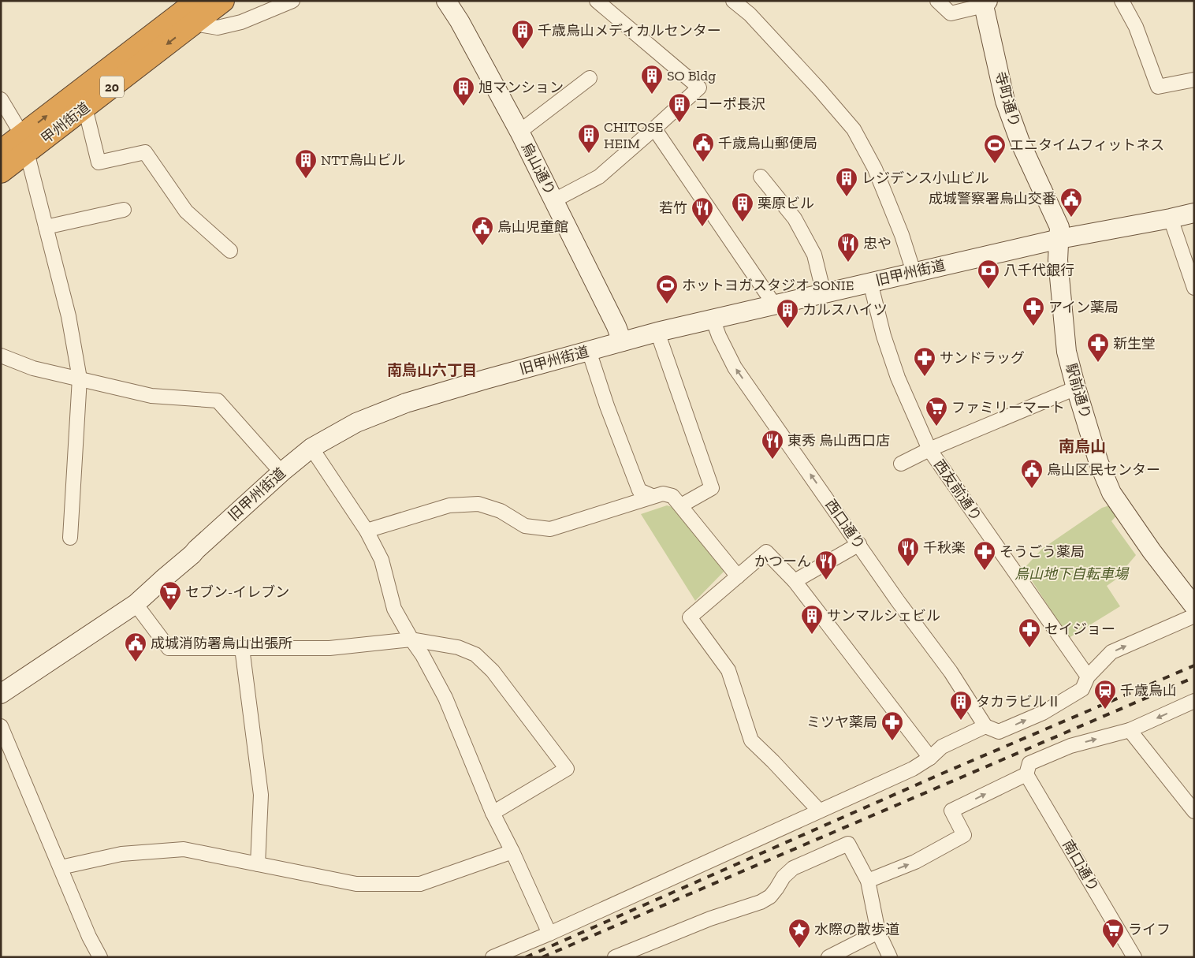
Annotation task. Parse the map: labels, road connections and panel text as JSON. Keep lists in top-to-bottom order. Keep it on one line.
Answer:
{"streets":{"highway":["20","甲州街道"],"street":["寺町通り","烏山通り","旧甲州街道","駅前通り","西友前通り","西口通り","南口通り"]},"crossings":[["寺町通り","旧甲州街道"],["寺町通り","駅前通り"],["烏山通り","旧甲州街道"],["旧甲州街道","駅前通り"],["旧甲州街道","西友前通り"],["旧甲州街道","西口通り"]],"districts":["南烏山六丁目","南烏山"],"parks":["烏山地下自転車場"],"places":{"building":["千歳烏山メディカルセンター","SO Bldg","旭マンション","コーポ長沢","CHITOSE HEIM","NTT烏山ビル","レジデンス小山ビル","栗原ビル","カルスハイツ","サンマルシェビル","タカラビルⅡ"],"public building":["千歳烏山郵便局","成城警察署烏山交番","烏山児童館","烏山区民センター","成城消防署烏山出張所"],"sports":["エニタイムフィットネス","ホットヨガスタジオ SONIE"],"restaurant":["若竹","忠や","東秀 烏山西口店","千秋楽","かつーん"],"bank":["八千代銀行"],"pharmacy":["アイン薬局","新生堂","サンドラッグ","そうごう薬局","セイジョー","ミツヤ薬局"],"supermarket":["ファミリーマート","セブン-イレブン","ライフ"],"station":["千歳烏山"],"place":["水際の散歩道"]}}
